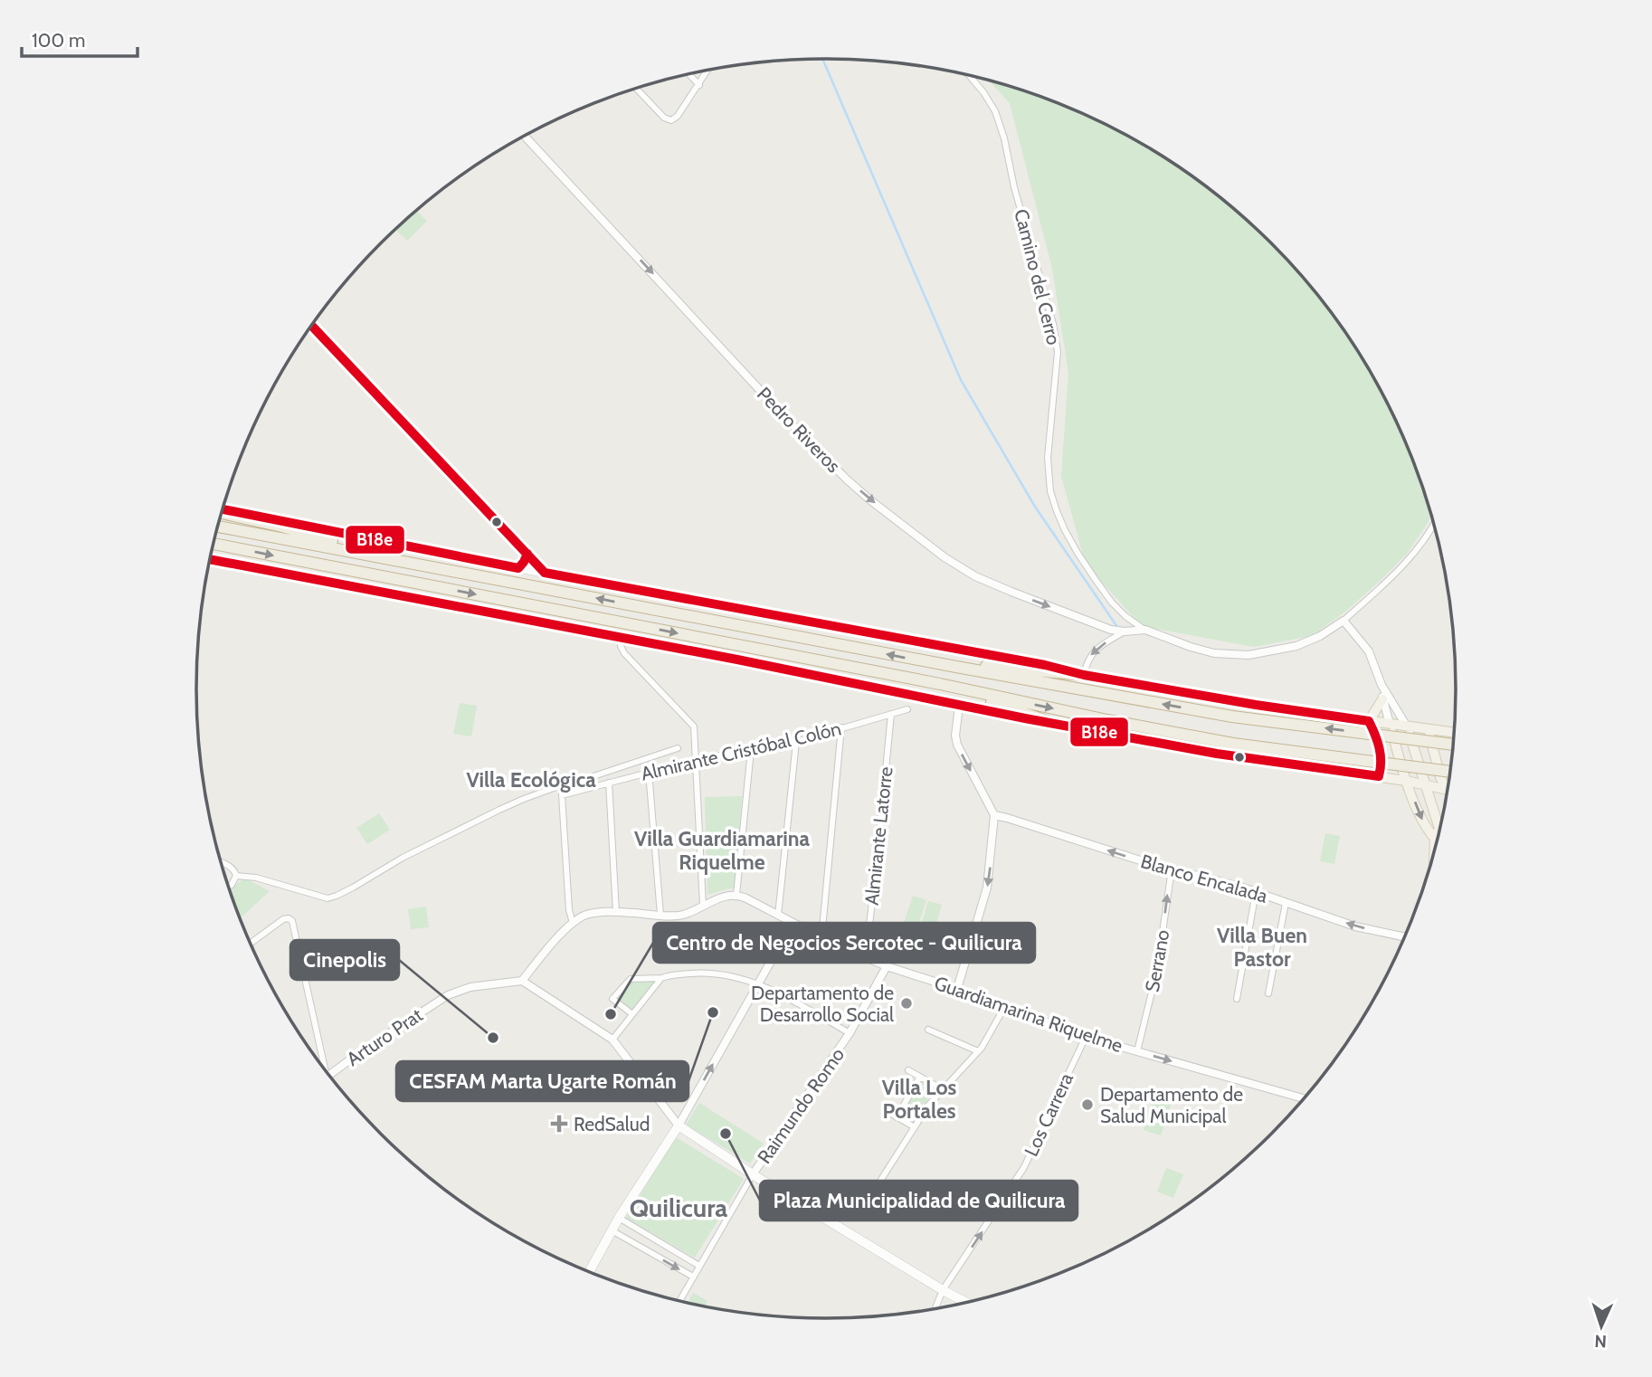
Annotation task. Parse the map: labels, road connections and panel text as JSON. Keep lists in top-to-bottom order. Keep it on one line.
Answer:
{"streets":{"street":["Camino del Cerro","Pedro Riveros","Almirante Cristóbal Colón","Almirante Latorre","Blanco Encalada","Serrano","Guardiamarina Riquelme","Arturo Prat","Raimundo Romo","Los Carrera"]},"crossings":[["Camino del Cerro","Pedro Riveros"],["Almirante Cristóbal Colón","Almirante Latorre"],["Almirante Latorre","Guardiamarina Riquelme"],["Blanco Encalada","Serrano"],["Serrano","Guardiamarina Riquelme"],["Guardiamarina Riquelme","Raimundo Romo"],["Guardiamarina Riquelme","Los Carrera"]],"one_way":["Pedro Riveros","Blanco Encalada","Serrano","Los Carrera"],"districts":["Villa Ecológica","Villa Guardiamarina Riquelme","Villa Buen Pastor","Villa Los Portales","Quilicura"],"places":{"other":["Departamento de Desarrollo Social","CESFAM Marta Ugarte Román","Centro de Negocios Sercotec - Quilicura","Cinepolis","Departamento de Salud Municipal","Plaza Municipalidad de Quilicura"],"health":["RedSalud"]},"lines":["transit line B18e"],"scale_bar":"100 m","north":"bottom"}
